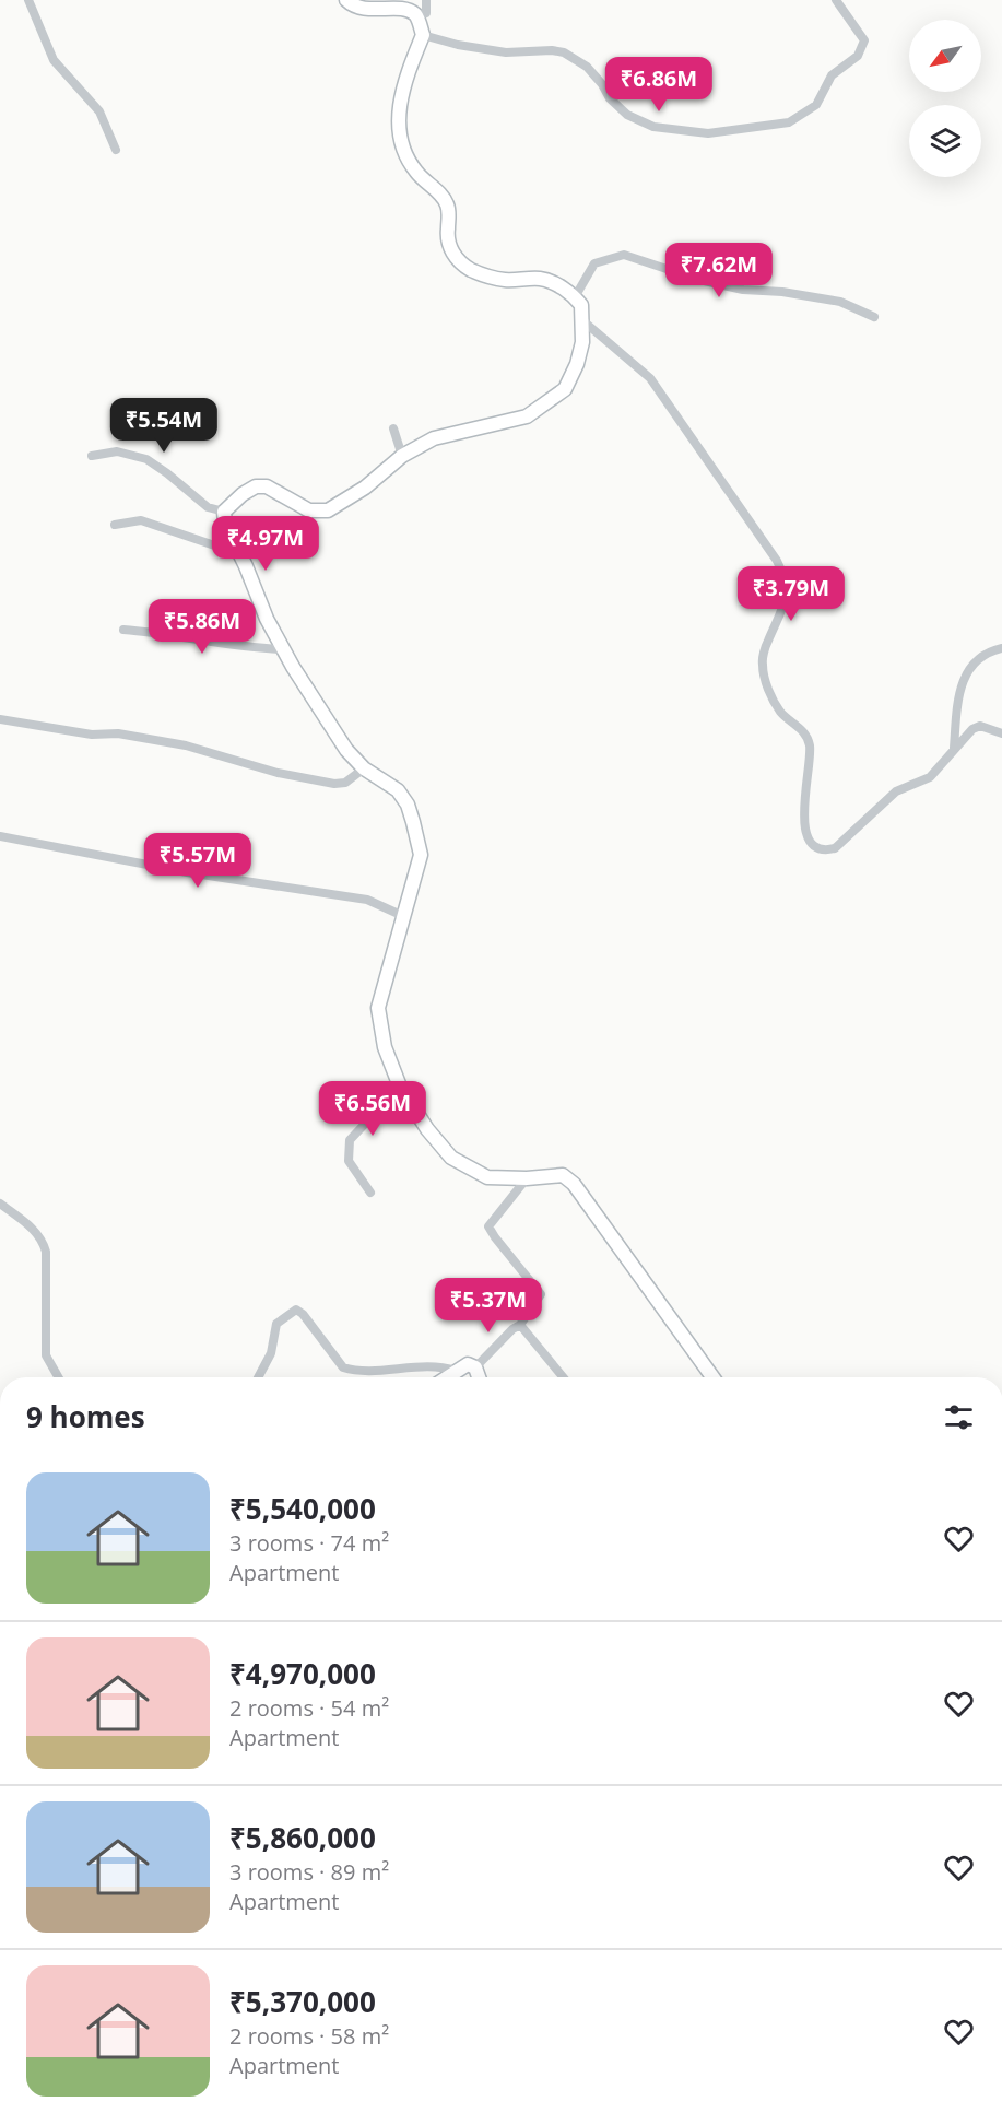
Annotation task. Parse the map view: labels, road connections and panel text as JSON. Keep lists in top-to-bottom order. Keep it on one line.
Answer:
{"north":"bottom left","page":{"price":["₹6.86M","₹7.62M","₹5.54M","₹4.97M","₹3.79M","₹5.86M","₹5.57M","₹6.56M","₹5.37M"],"heading":"9 homes","list":[{"name":"₹5,540,000","note":"3 rooms · 74 m² · Apartment"},{"name":"₹4,970,000","note":"2 rooms · 54 m² · Apartment"},{"name":"₹5,860,000","note":"3 rooms · 89 m² · Apartment"},{"name":"₹5,370,000","note":"2 rooms · 58 m² · Apartment"}]}}
